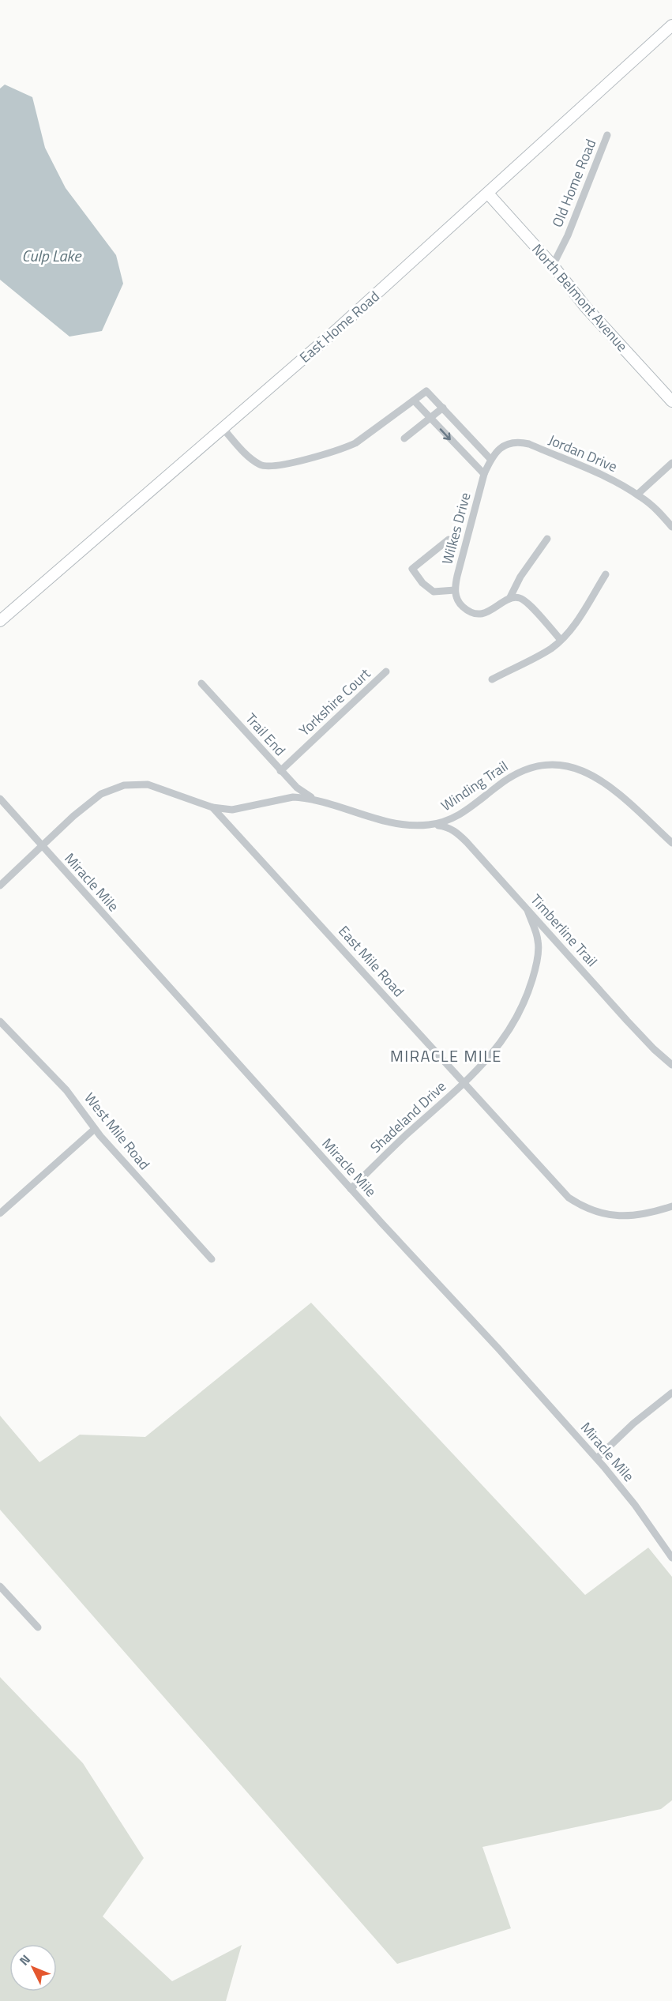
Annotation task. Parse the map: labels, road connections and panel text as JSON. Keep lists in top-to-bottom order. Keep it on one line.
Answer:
{"streets":{"street":["Old Home Road","North Belmont Avenue","East Home Road","Jordan Drive","Wilkes Drive","Yorkshire Court","Trail End","Winding Trail","Miracle Mile","Timberline Trail","East Mile Road","Shadeland Drive","West Mile Road"]},"crossings":[["Old Home Road","North Belmont Avenue"],["North Belmont Avenue","East Home Road"],["Jordan Drive","Wilkes Drive"],["Yorkshire Court","Trail End"],["Trail End","Winding Trail"],["Winding Trail","Timberline Trail"],["Winding Trail","East Mile Road"],["Miracle Mile","East Mile Road"],["Miracle Mile","Shadeland Drive"],["Timberline Trail","Shadeland Drive"],["East Mile Road","Shadeland Drive"]],"districts":["MIRACLE MILE"],"water":["Culp Lake"],"north":"top left"}
